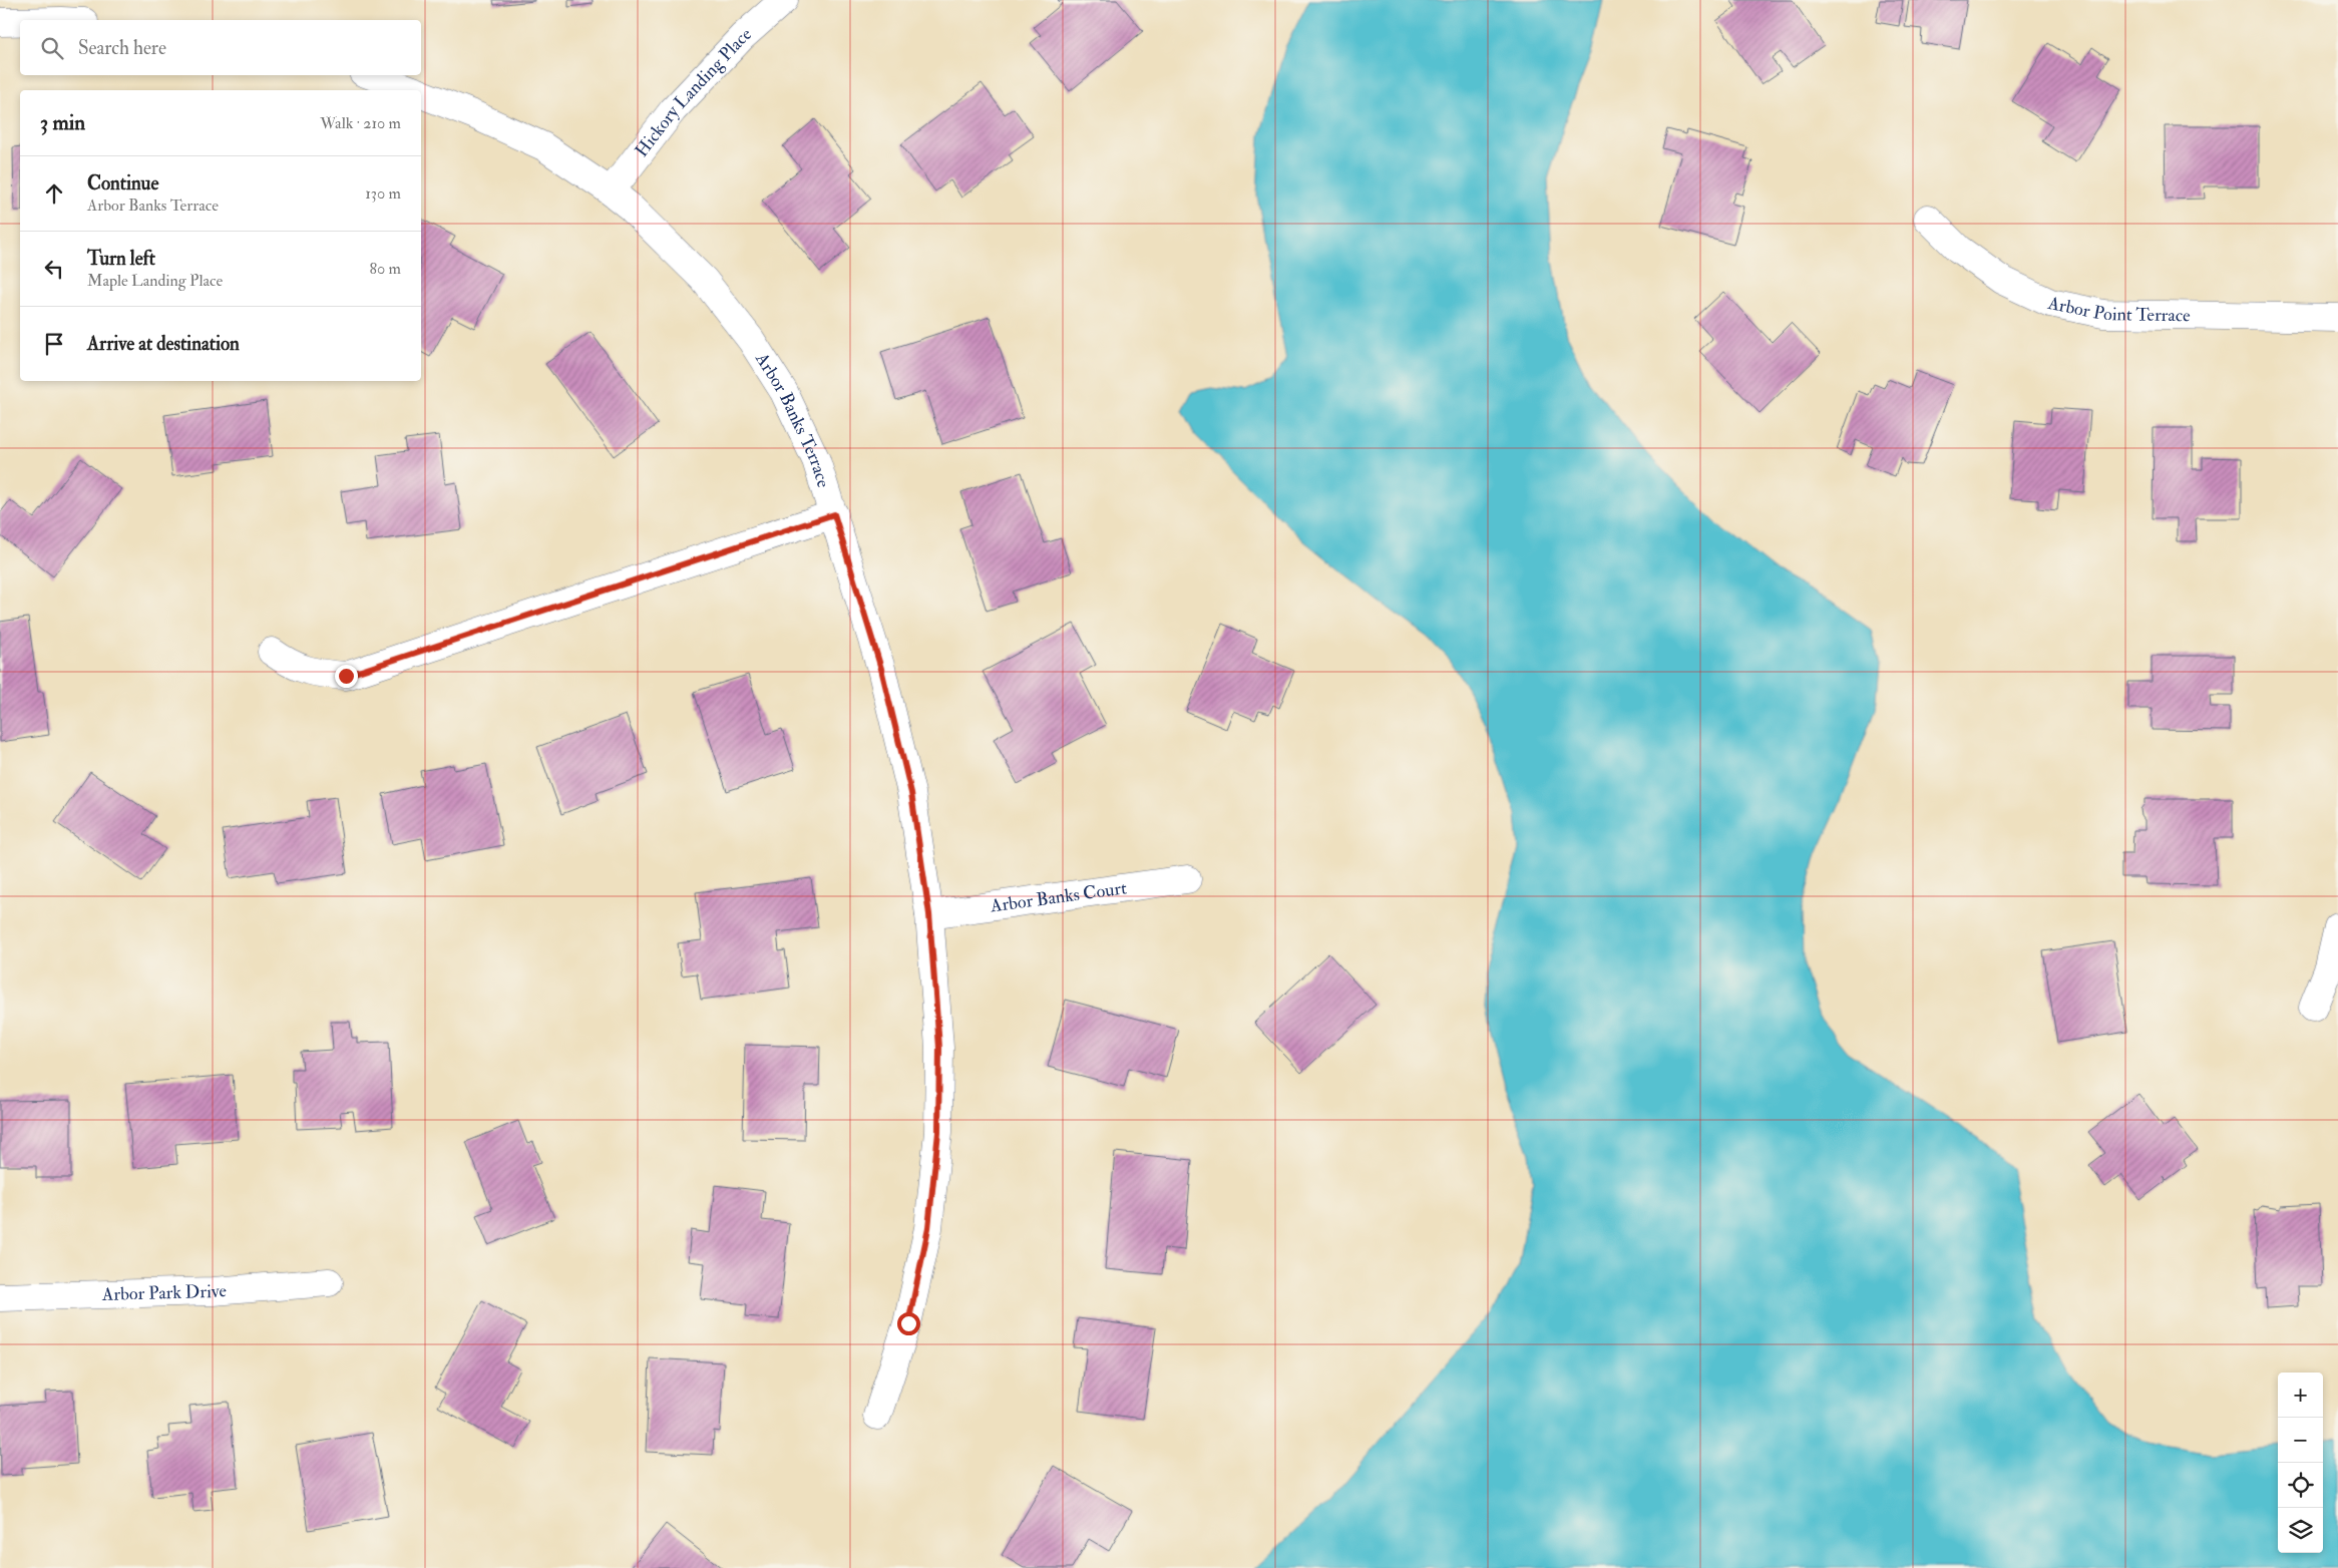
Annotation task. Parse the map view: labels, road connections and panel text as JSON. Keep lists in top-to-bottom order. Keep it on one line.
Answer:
{"streets":{"street":["Hickory Landing Place","Arbor Point Terrace","Arbor Banks Terrace","Arbor Banks Court","Arbor Park Drive"]},"crossings":[["Hickory Landing Place","Arbor Banks Terrace"],["Arbor Banks Terrace","Arbor Banks Court"]],"page":{"search":"Search here","heading":["3 min","Walk · 210 m"],"list":[["Continue","Arbor Banks Terrace","130 m"],["Turn left","Maple Landing Place","80 m"],"Arrive at destination"],"map_buttons":["+","−"]}}
